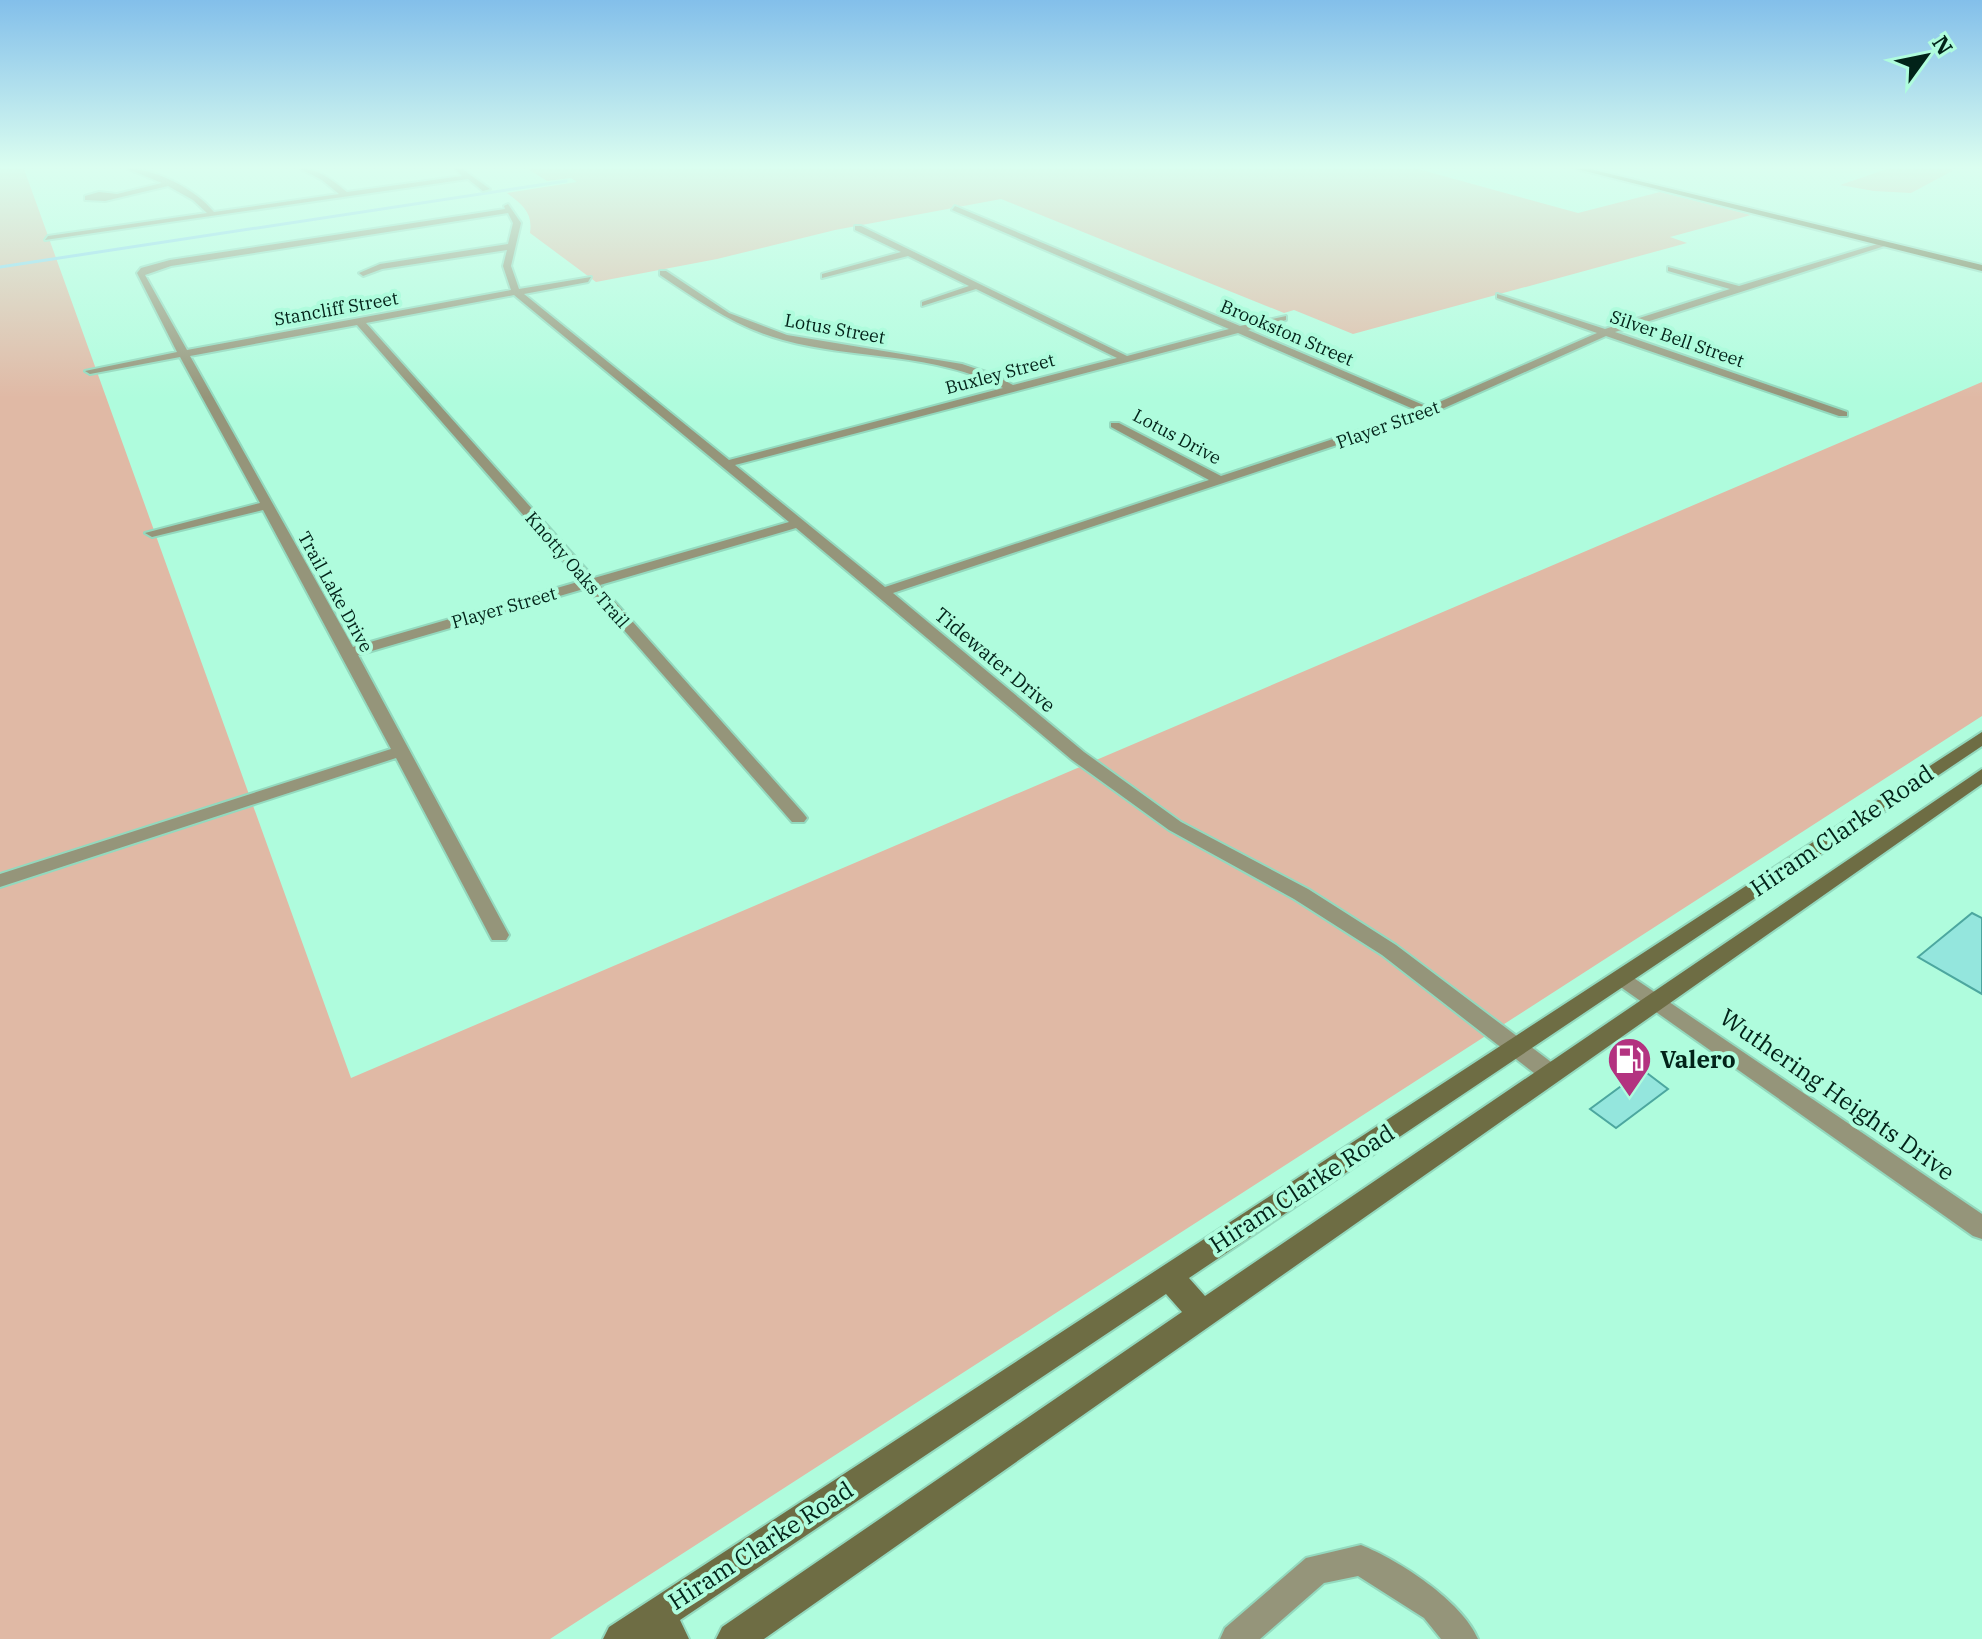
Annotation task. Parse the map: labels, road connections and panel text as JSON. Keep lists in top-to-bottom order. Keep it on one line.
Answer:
{"streets":{"main road":["Hiram Clarke Road"],"street":["Stancliff Street","Lotus Street","Brookston Street","Silver Bell Street","Buxley Street","Player Street","Lotus Drive","Knotty Oaks Trail","Trail Lake Drive","Tidewater Drive","Wuthering Heights Drive"]},"crossings":[["Stancliff Street","Knotty Oaks Trail"],["Stancliff Street","Trail Lake Drive"],["Stancliff Street","Tidewater Drive"],["Lotus Street","Buxley Street"],["Brookston Street","Buxley Street"],["Brookston Street","Player Street"],["Silver Bell Street","Player Street"],["Buxley Street","Tidewater Drive"],["Player Street","Lotus Drive"],["Player Street","Knotty Oaks Trail"],["Player Street","Trail Lake Drive"],["Player Street","Tidewater Drive"],["Tidewater Drive","Hiram Clarke Road"],["Hiram Clarke Road","Wuthering Heights Drive"]],"places":{"fuel station":["Valero"]},"north":"top right"}
